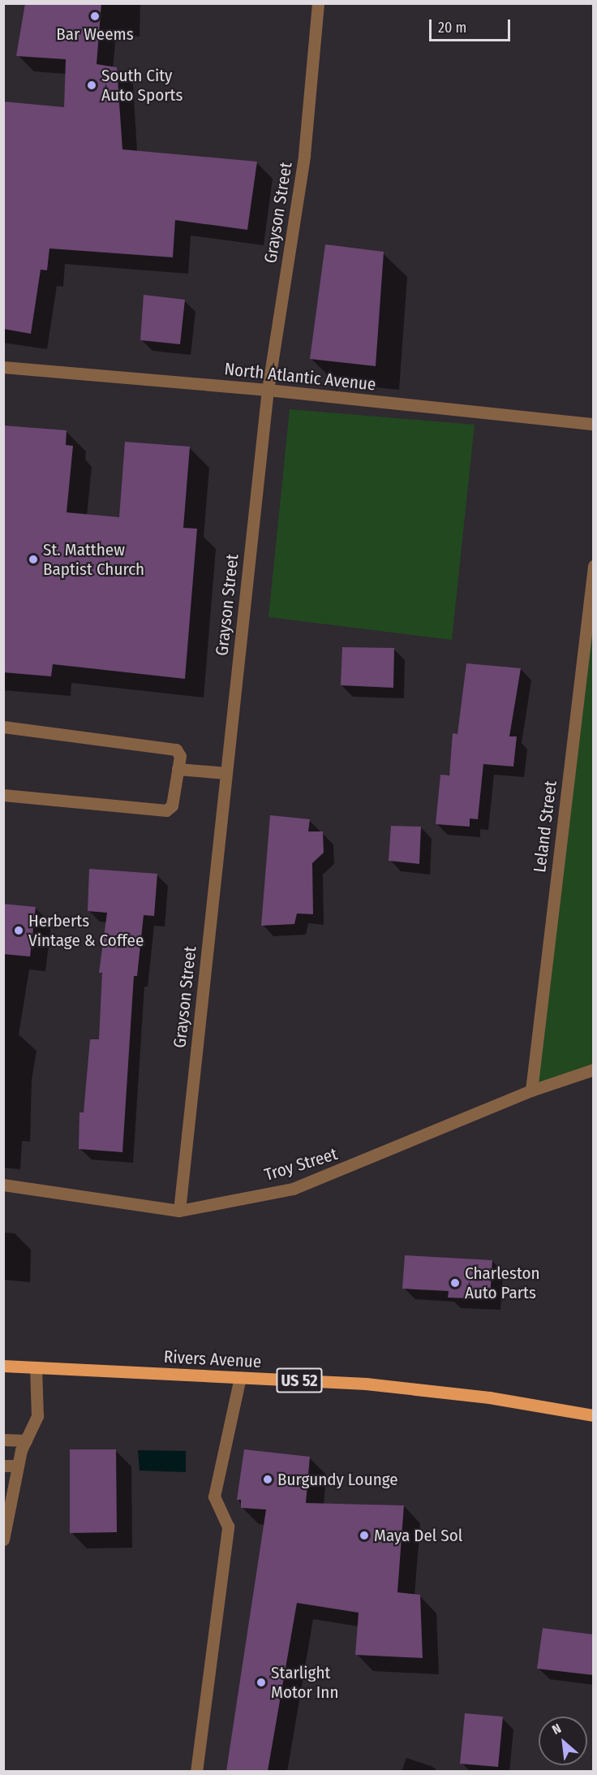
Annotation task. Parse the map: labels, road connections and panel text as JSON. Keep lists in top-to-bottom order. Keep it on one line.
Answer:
{"streets":{"main road":["Rivers Avenue","US 52"],"street":["Grayson Street","North Atlantic Avenue","Leland Street","Troy Street"]},"crossings":[["Grayson Street","North Atlantic Avenue"],["Grayson Street","Troy Street"],["Leland Street","Troy Street"]],"places":["Bar Weems","South City Auto Sports","St. Matthew Baptist Church","Herberts Vintage & Coffee","Charleston Auto Parts","Burgundy Lounge","Maya Del Sol","Starlight Motor Inn"],"scale_bar":"20 m","north":"top left"}
